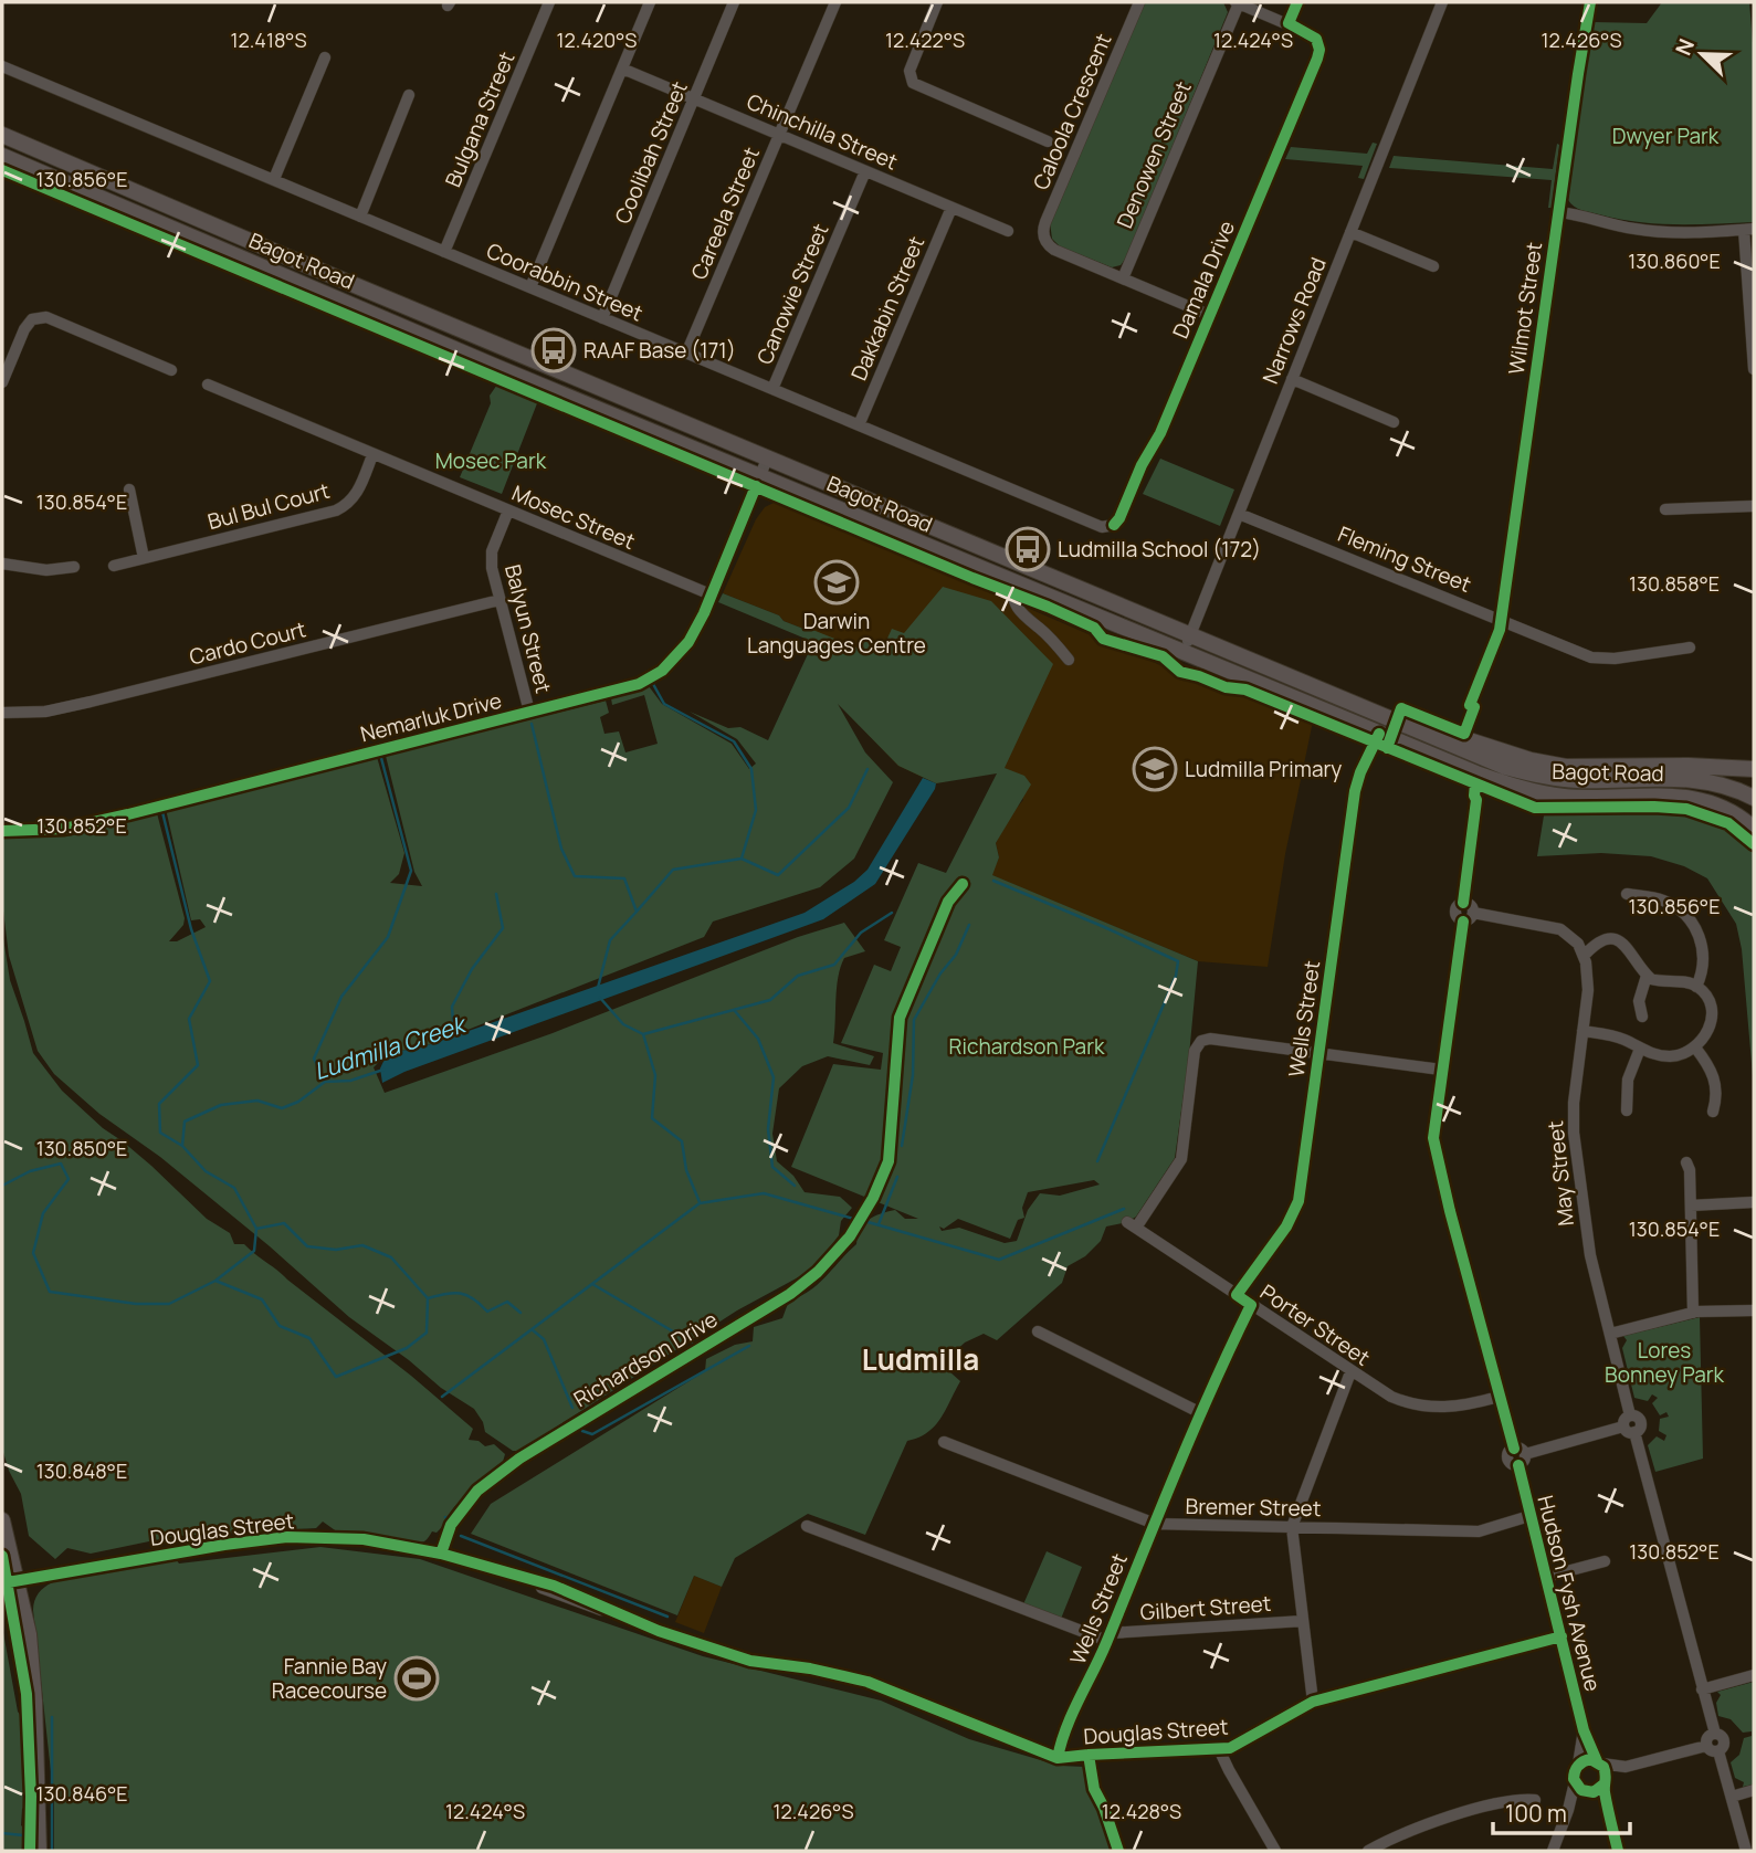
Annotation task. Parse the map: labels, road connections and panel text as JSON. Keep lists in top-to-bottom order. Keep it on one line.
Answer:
{"streets":{"main road":["Bagot Road"],"street":["Caloola Crescent","Bulgana Street","Chinchilla Street","Coolibah Street","Denowen Street","Careela Street","Damala Drive","Coorabbin Street","Canowie Street","Dakkabin Street","Wilmot Street","Narrows Road","Bul Bul Court","Mosec Street","Fleming Street","Balyun Street","Cardo Court","Nemarluk Drive","Wells Street","May Street","Porter Street","Richardson Drive","Bremer Street","Douglas Street","Hudson Fysh Avenue","Gilbert Street"]},"crossings":[["Caloola Crescent","Denowen Street"],["Bulgana Street","Coorabbin Street"],["Chinchilla Street","Coolibah Street"],["Chinchilla Street","Careela Street"],["Chinchilla Street","Canowie Street"],["Chinchilla Street","Dakkabin Street"],["Coolibah Street","Coorabbin Street"],["Careela Street","Coorabbin Street"],["Bagot Road","Narrows Road"],["Bagot Road","Nemarluk Drive"],["Bagot Road","Wells Street"],["Damala Drive","Coorabbin Street"],["Coorabbin Street","Canowie Street"],["Coorabbin Street","Dakkabin Street"],["Wilmot Street","Fleming Street"],["Narrows Road","Fleming Street"],["Bul Bul Court","Mosec Street"],["Mosec Street","Balyun Street"],["Mosec Street","Nemarluk Drive"],["Balyun Street","Cardo Court"],["Balyun Street","Nemarluk Drive"],["Wells Street","Porter Street"],["Wells Street","Bremer Street"],["Wells Street","Douglas Street"],["Wells Street","Gilbert Street"],["Richardson Drive","Douglas Street"],["Bremer Street","Hudson Fysh Avenue"],["Douglas Street","Hudson Fysh Avenue"]],"districts":["Ludmilla"],"water":["Ludmilla Creek"],"parks":["Dwyer Park","Mosec Park","Richardson Park","Lores Bonney Park"],"places":{"bus stop":["RAAF Base (171)","Ludmilla School (172)"],"school or university":["Darwin Languages Centre","Ludmilla Primary"],"sports":["Fannie Bay Racecourse"]},"scale_bar":"100 m","north":"top left","coordinates":["12.418°S","12.420°S","12.422°S","12.424°S","12.426°S","130.856°E","130.860°E","130.854°E","130.858°E","130.852°E","130.850°E","130.848°E","130.846°E","12.428°S"]}
